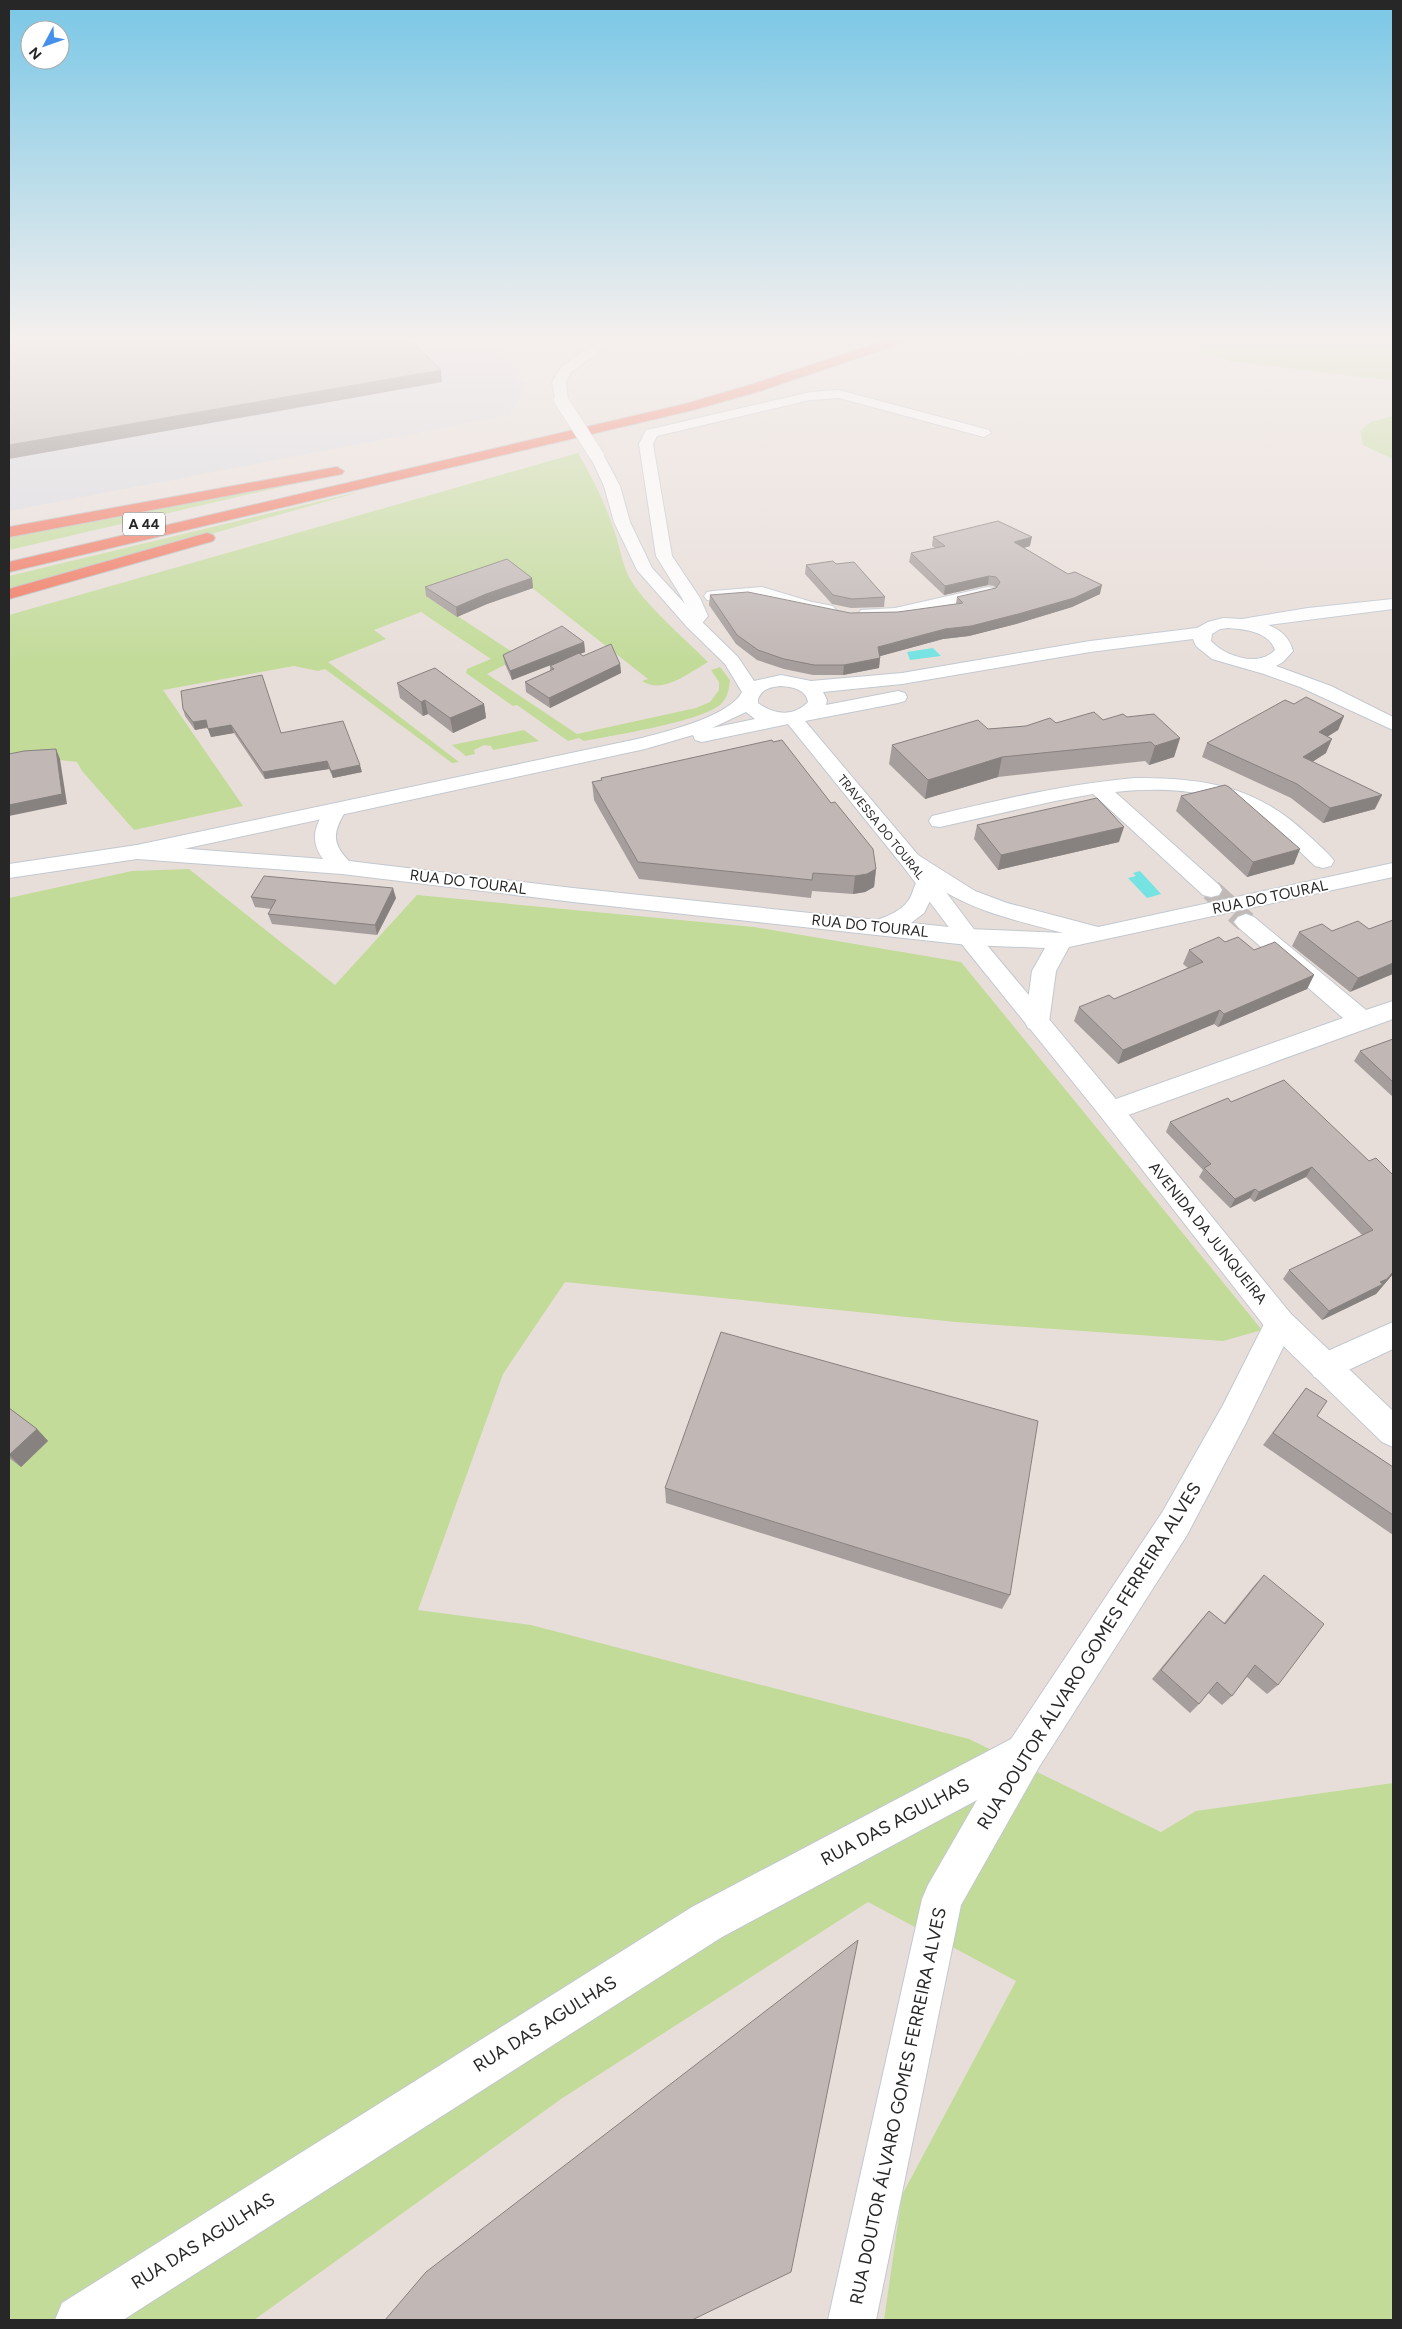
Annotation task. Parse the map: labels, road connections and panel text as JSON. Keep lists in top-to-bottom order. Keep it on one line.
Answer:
{"streets":{"highway":["A 44"],"street":["TRAVESSA DO TOURAL","RUA DO TOURAL","AVENIDA DA JUNQUEIRA","RUA DOUTOR ÁLVARO GOMES FERREIRA ALVES","RUA DAS AGULHAS"]},"crossings":[["TRAVESSA DO TOURAL","RUA DO TOURAL"],["TRAVESSA DO TOURAL","AVENIDA DA JUNQUEIRA"],["RUA DO TOURAL","AVENIDA DA JUNQUEIRA"],["AVENIDA DA JUNQUEIRA","RUA DOUTOR ÁLVARO GOMES FERREIRA ALVES"],["RUA DOUTOR ÁLVARO GOMES FERREIRA ALVES","RUA DAS AGULHAS"]],"north":"bottom left"}
